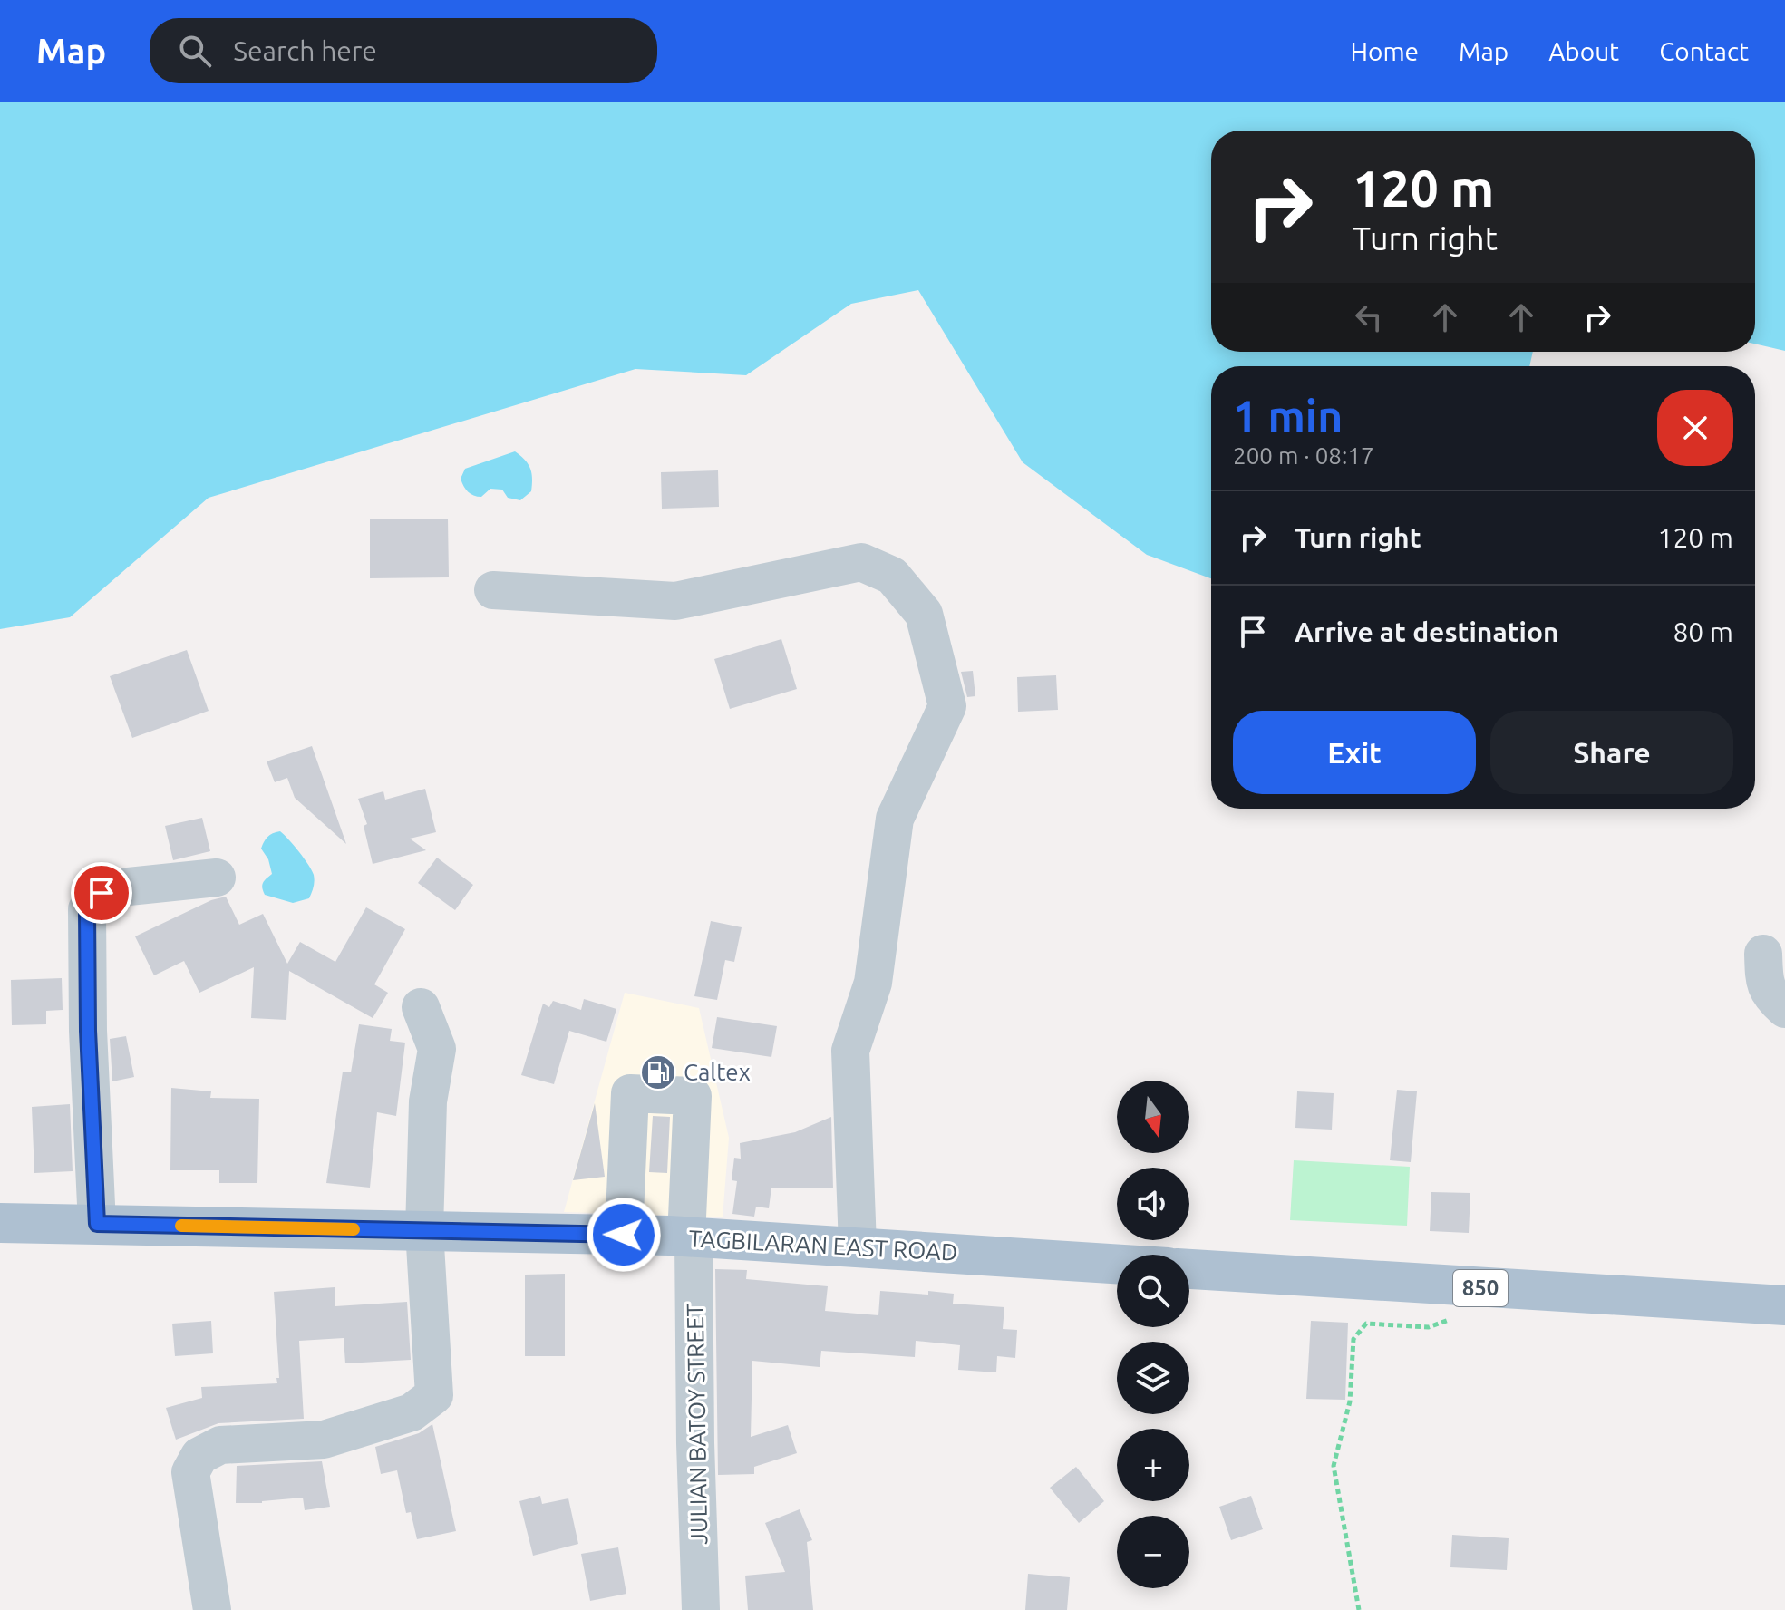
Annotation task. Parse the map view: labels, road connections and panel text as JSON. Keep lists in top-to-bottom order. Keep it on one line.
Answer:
{"streets":{"main road":["TAGBILARAN EAST ROAD","850"],"street":["JULIAN BATOY STREET"]},"crossings":[["TAGBILARAN EAST ROAD","JULIAN BATOY STREET"]],"places":{"fuel station":["Caltex"]},"north":"bottom","page":{"header":"Map","search":"Search here","nav":["Home","Map","About","Contact"],"turn":["120 m","Turn right"],"heading":["1 min","200 m · 08:17"],"list":[{"name":"Turn right","value":"120 m"},{"name":"Arrive at destination","value":"80 m"}],"buttons":["Exit","Share"],"map_buttons":["+","−"]}}
